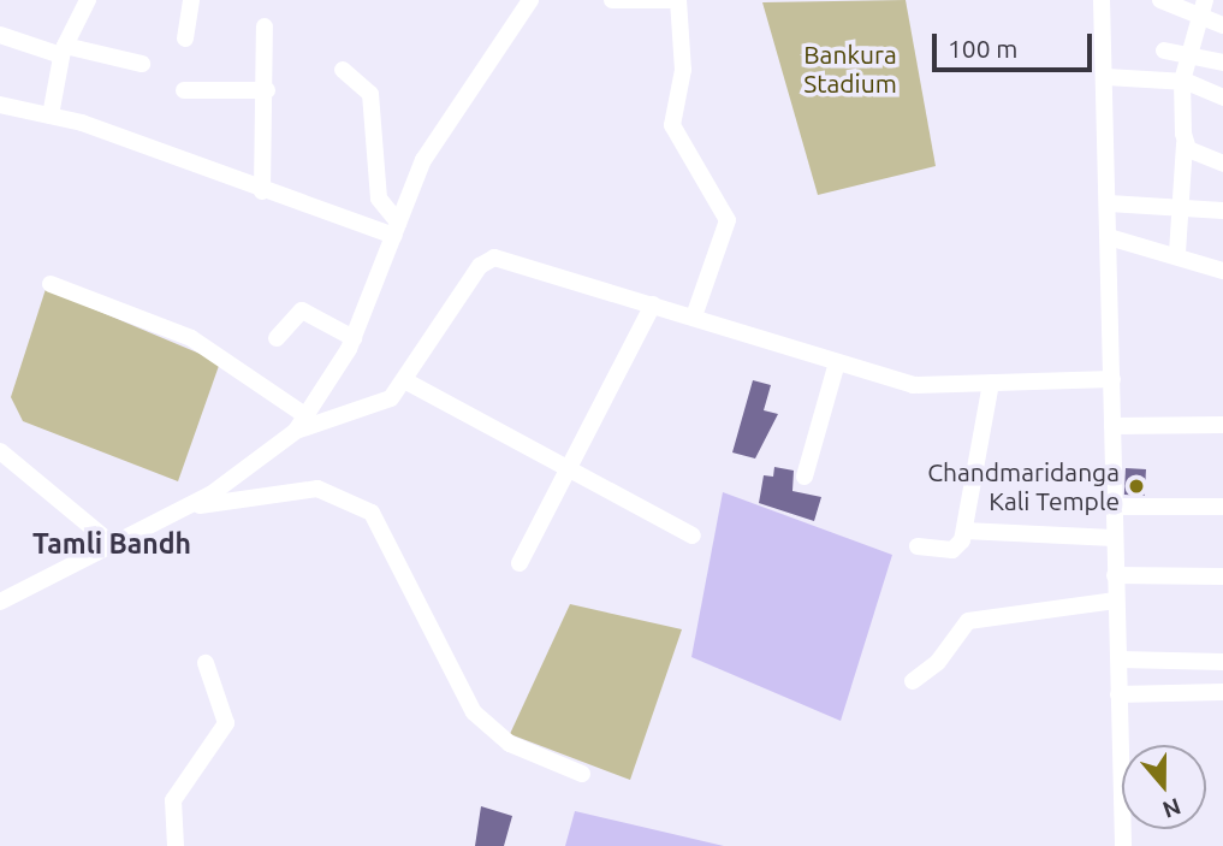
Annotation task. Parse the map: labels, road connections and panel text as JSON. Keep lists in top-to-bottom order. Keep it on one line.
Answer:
{"districts":["Tamli Bandh"],"parks":["Bankura Stadium"],"places":["Chandmaridanga Kali Temple"],"scale_bar":"100 m","north":"bottom"}
